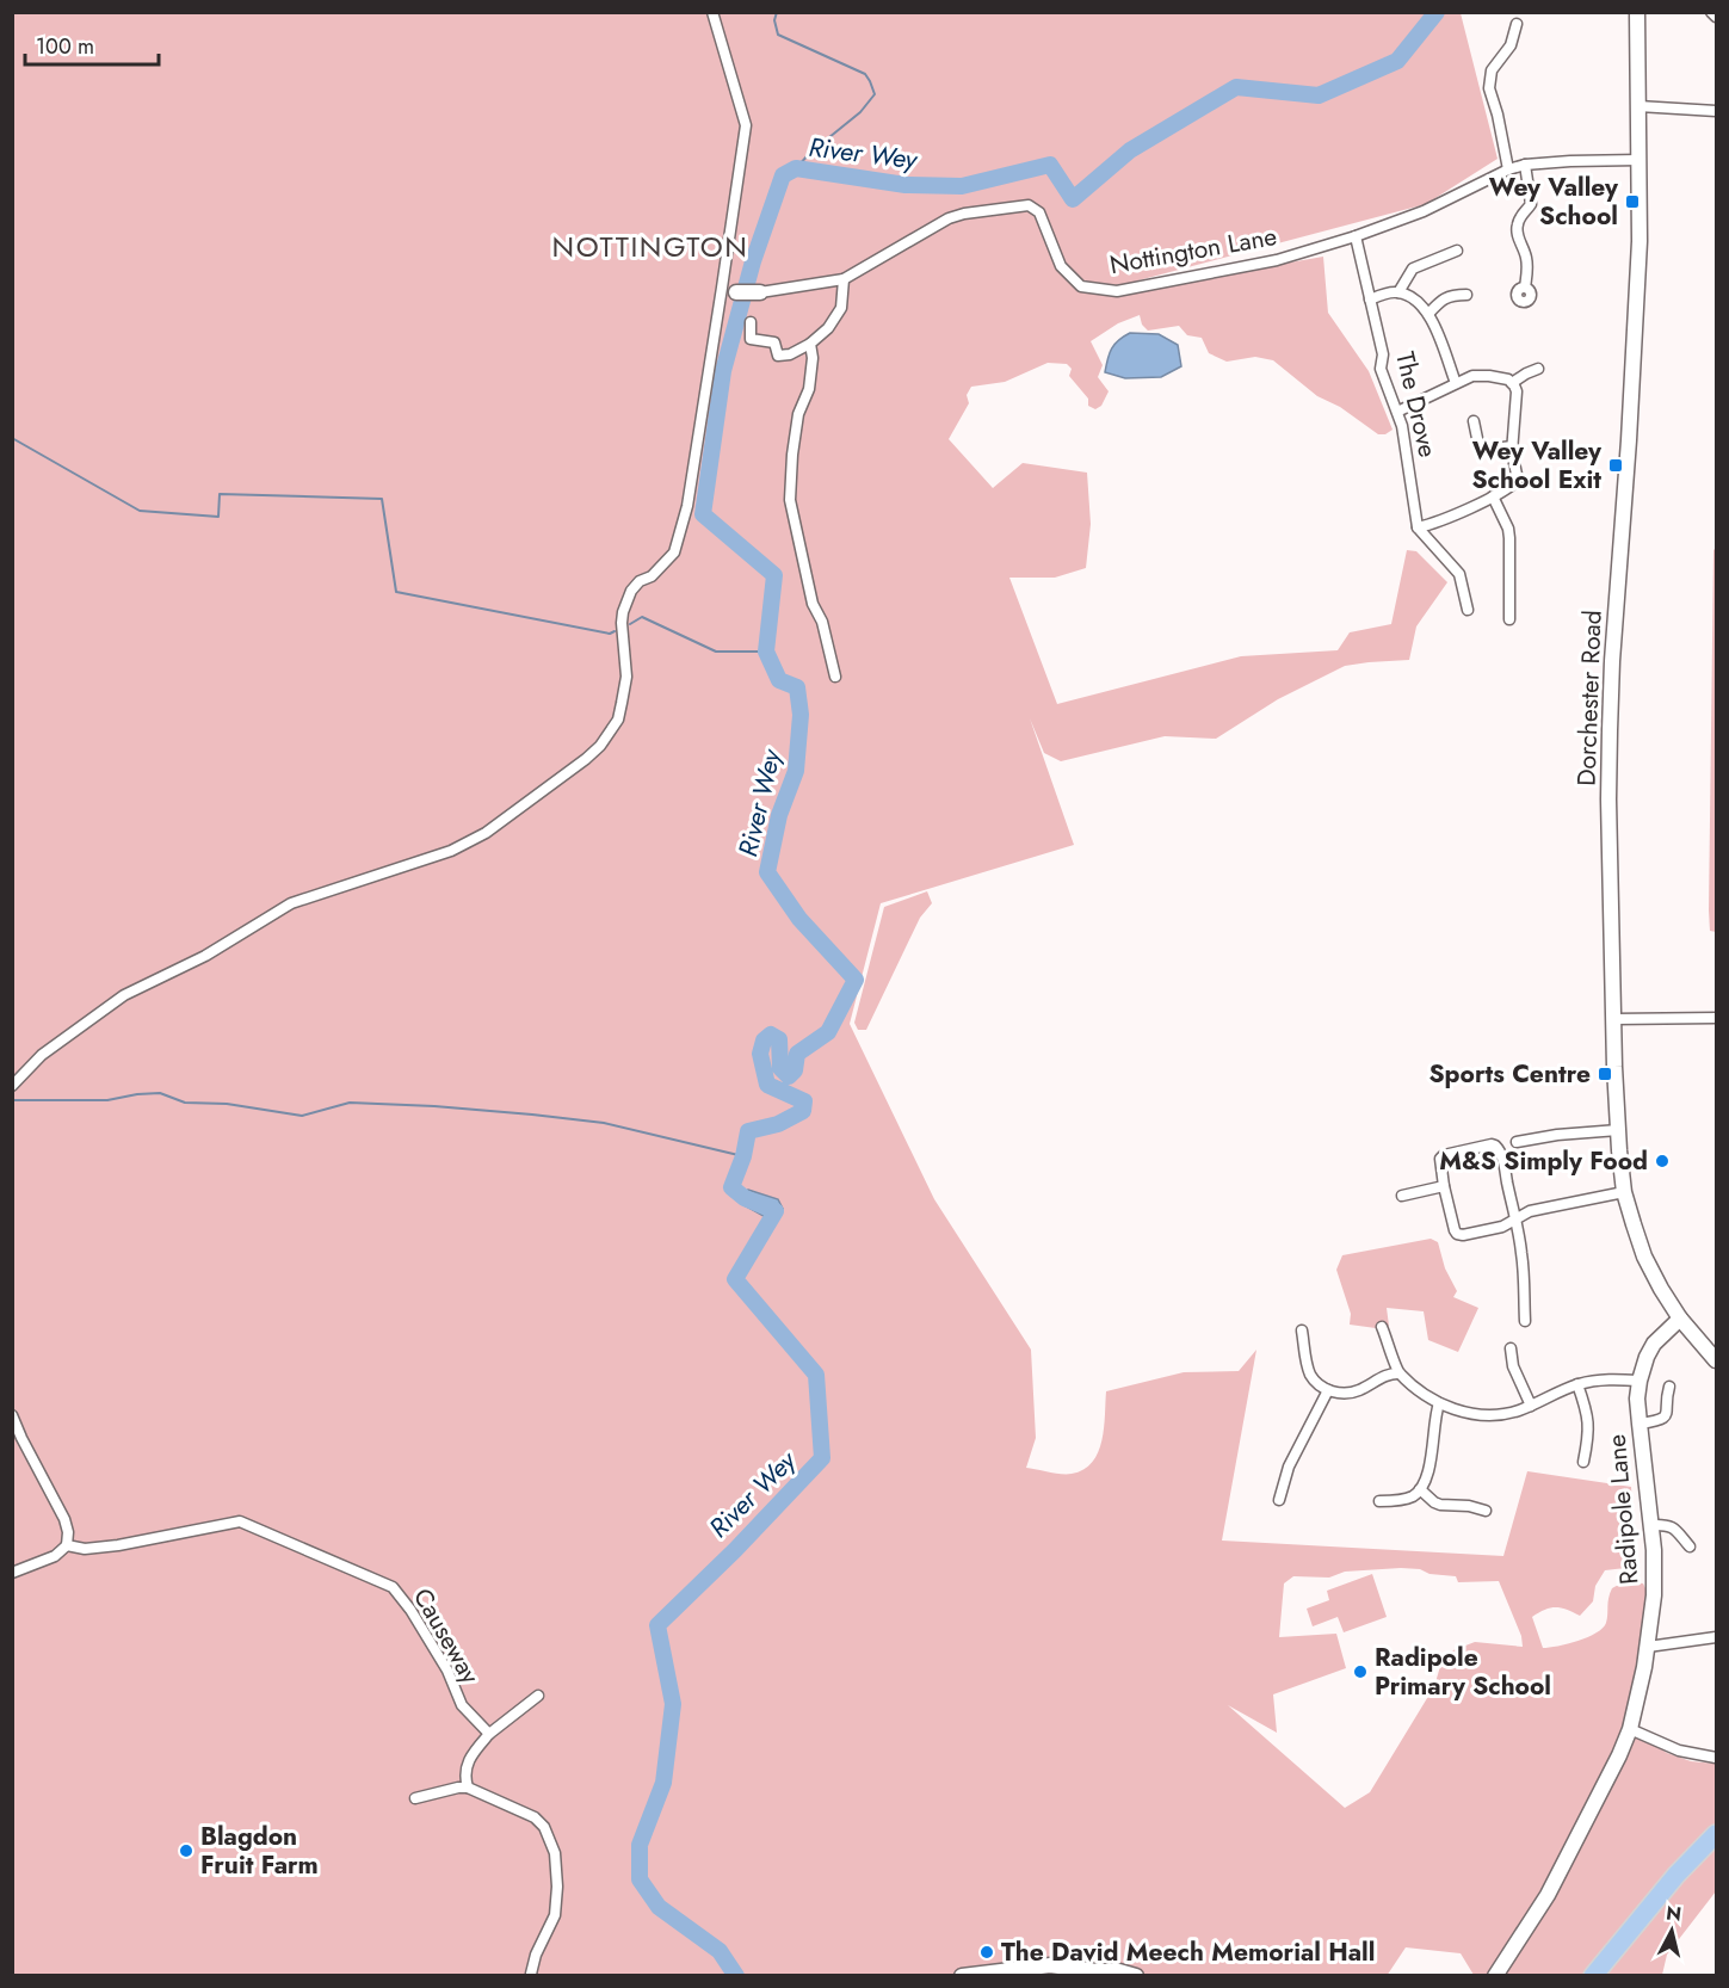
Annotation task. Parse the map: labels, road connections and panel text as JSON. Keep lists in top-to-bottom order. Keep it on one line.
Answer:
{"streets":{"main road":["Dorchester Road","Radipole Lane"],"street":["Nottington Lane","The Drove","Causeway"]},"crossings":[["Nottington Lane","The Drove"],["Nottington Lane","Dorchester Road"],["Dorchester Road","Radipole Lane"]],"districts":["NOTTINGTON"],"water":["River Wey"],"places":{"transit":["Wey Valley School","Wey Valley School Exit","Sports Centre"],"other":["M&S Simply Food","Radipole Primary School","Blagdon Fruit Farm","The David Meech Memorial Hall"]},"scale_bar":"100 m","north":"top"}
